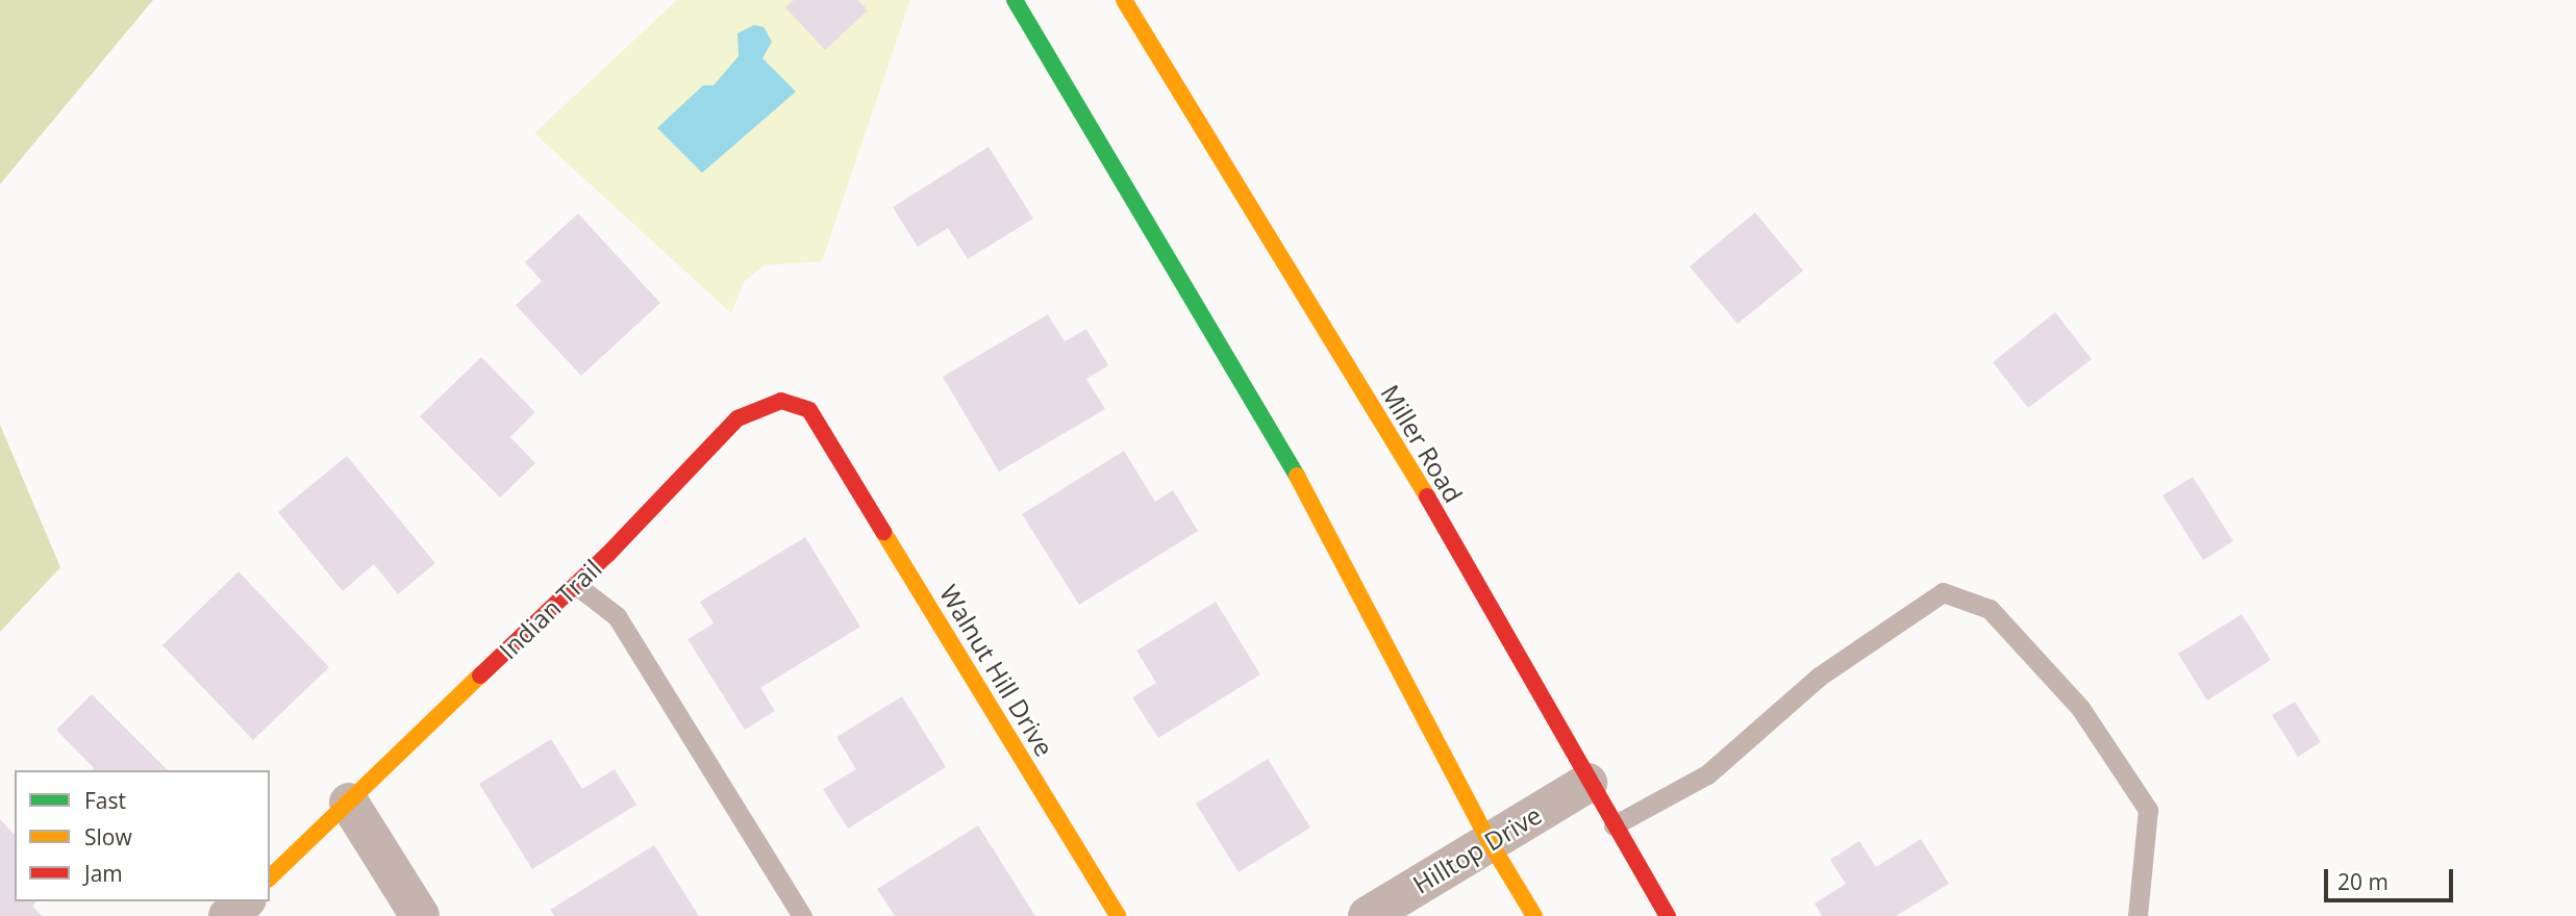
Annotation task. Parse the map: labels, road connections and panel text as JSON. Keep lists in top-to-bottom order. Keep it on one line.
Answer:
{"streets":{"main road":["Miller Road","Indian Trail","Walnut Hill Drive"],"street":["Hilltop Drive"]},"crossings":[["Miller Road","Hilltop Drive"],["Indian Trail","Walnut Hill Drive"]],"legend":["Fast","Slow","Jam"],"scale_bar":"20 m"}
